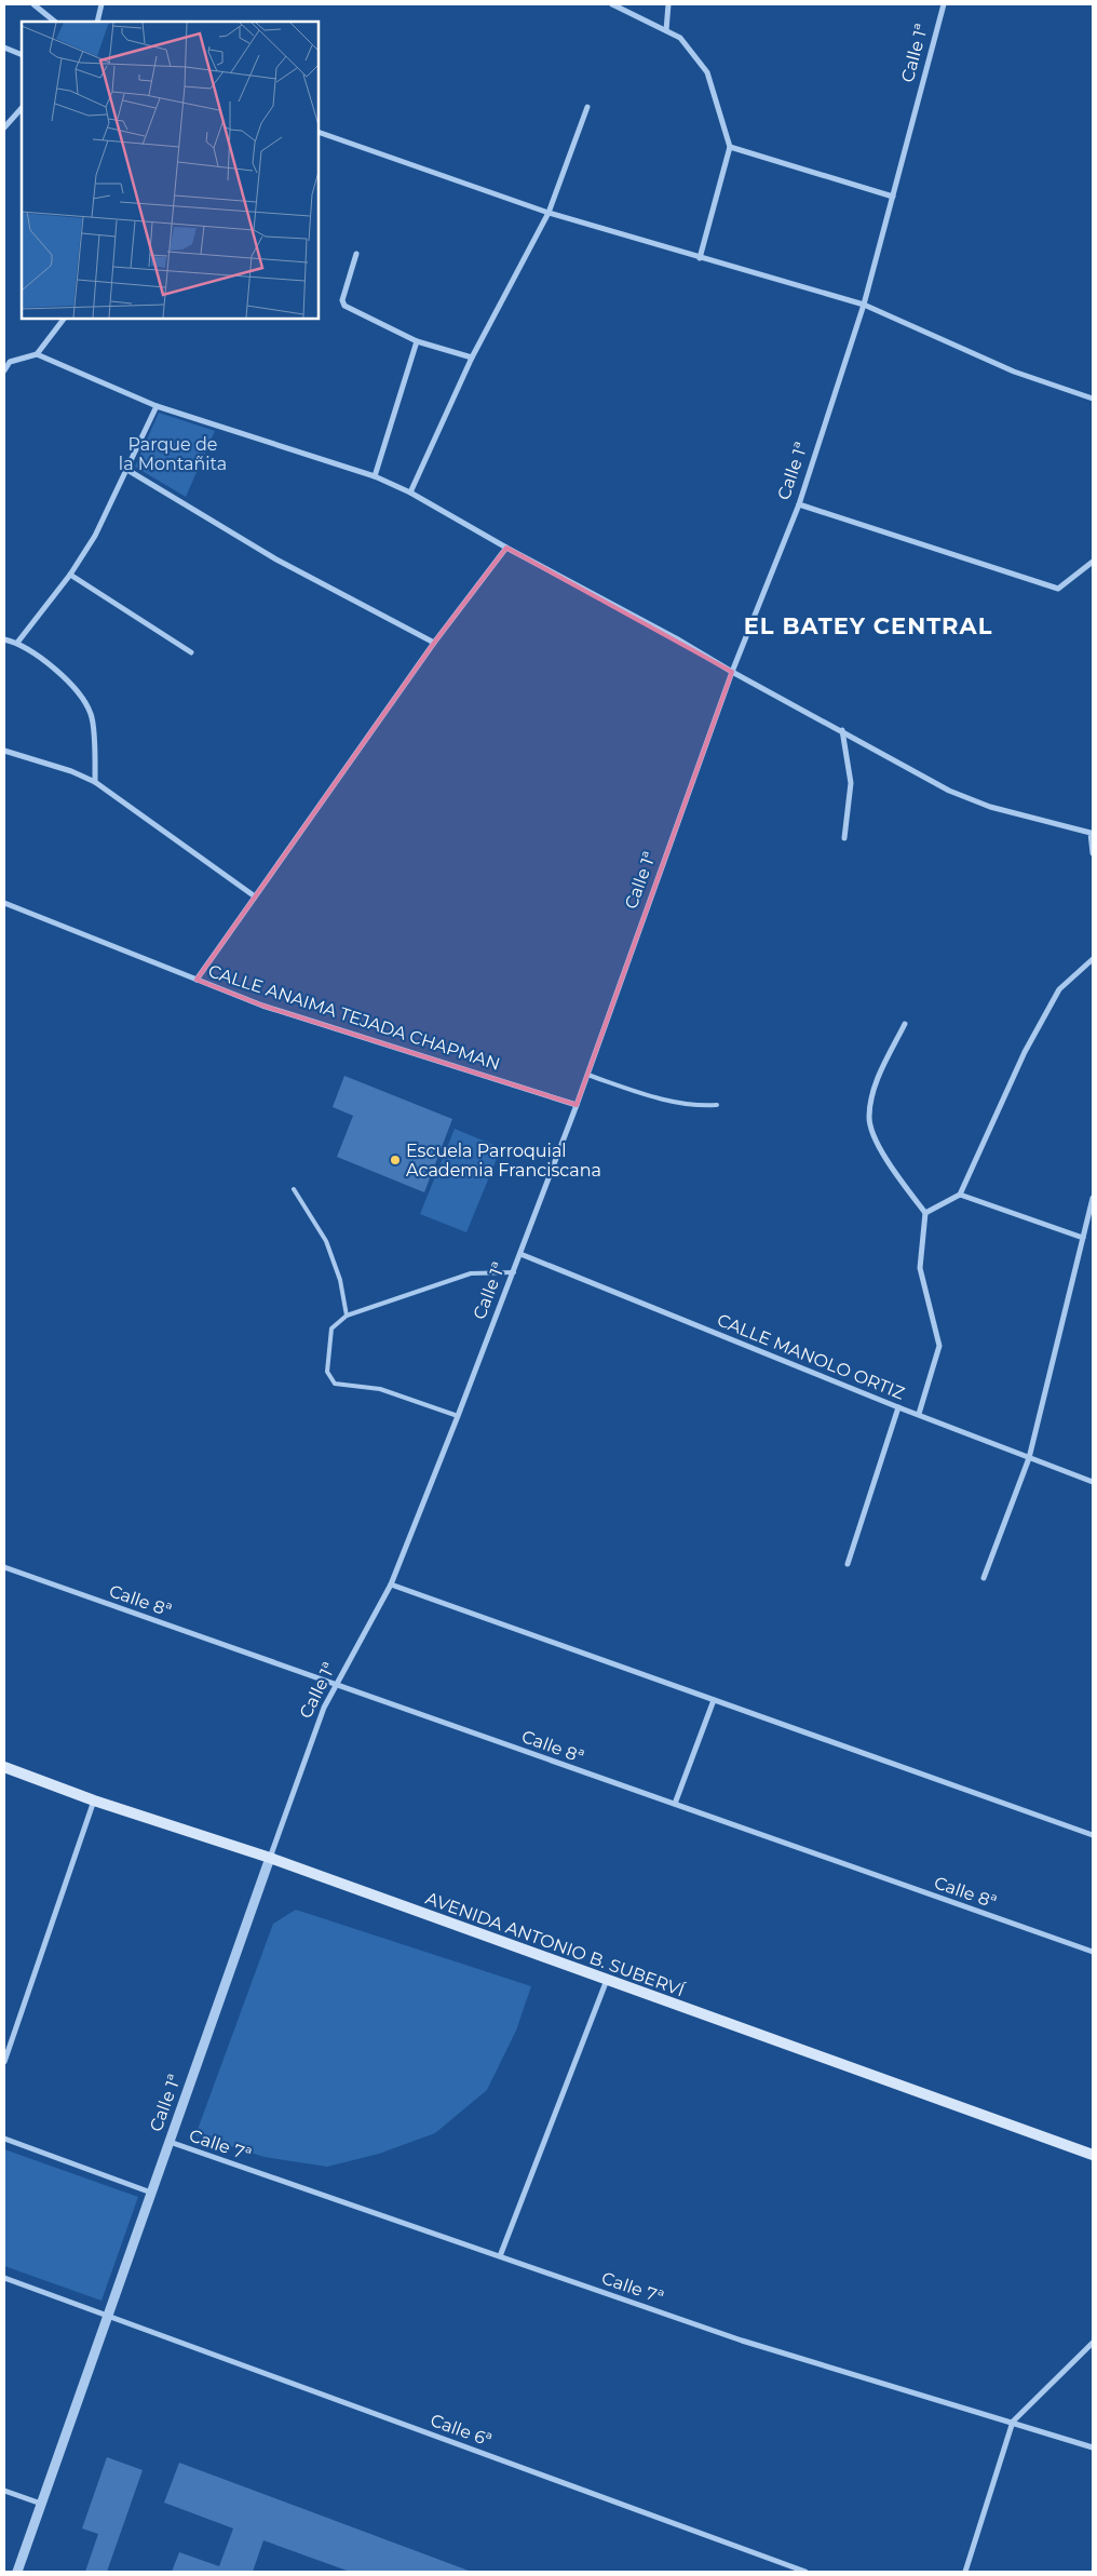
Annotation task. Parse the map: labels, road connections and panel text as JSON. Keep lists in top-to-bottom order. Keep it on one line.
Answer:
{"streets":{"main road":["AVENIDA ANTONIO B. SUBERVÍ"],"street":["Calle 1ª","CALLE ANAIMA TEJADA CHAPMAN","CALLE MANOLO ORTIZ","Calle 8ª","Calle 7ª","Calle 6ª"]},"crossings":[["Calle 1ª","CALLE ANAIMA TEJADA CHAPMAN"],["Calle 1ª","CALLE MANOLO ORTIZ"],["Calle 1ª","Calle 8ª"],["Calle 1ª","AVENIDA ANTONIO B. SUBERVÍ"],["Calle 1ª","Calle 7ª"],["Calle 1ª","Calle 6ª"]],"districts":["EL BATEY CENTRAL"],"parks":["Parque de la Montañita"],"places":["Escuela Parroquial Academia Franciscana"]}
